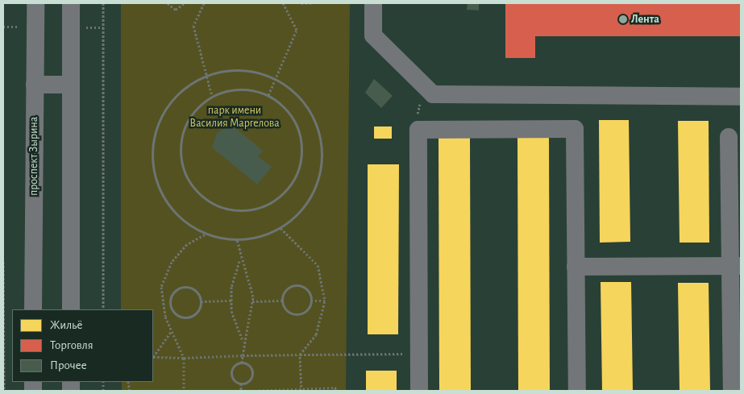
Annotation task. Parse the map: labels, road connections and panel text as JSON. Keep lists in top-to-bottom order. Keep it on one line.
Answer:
{"streets":{"street":["проспект Зырина"]},"parks":["парк имени Василия Маргелова"],"places":["Лента"],"legend":["Жильё","Торговля","Прочее"]}
